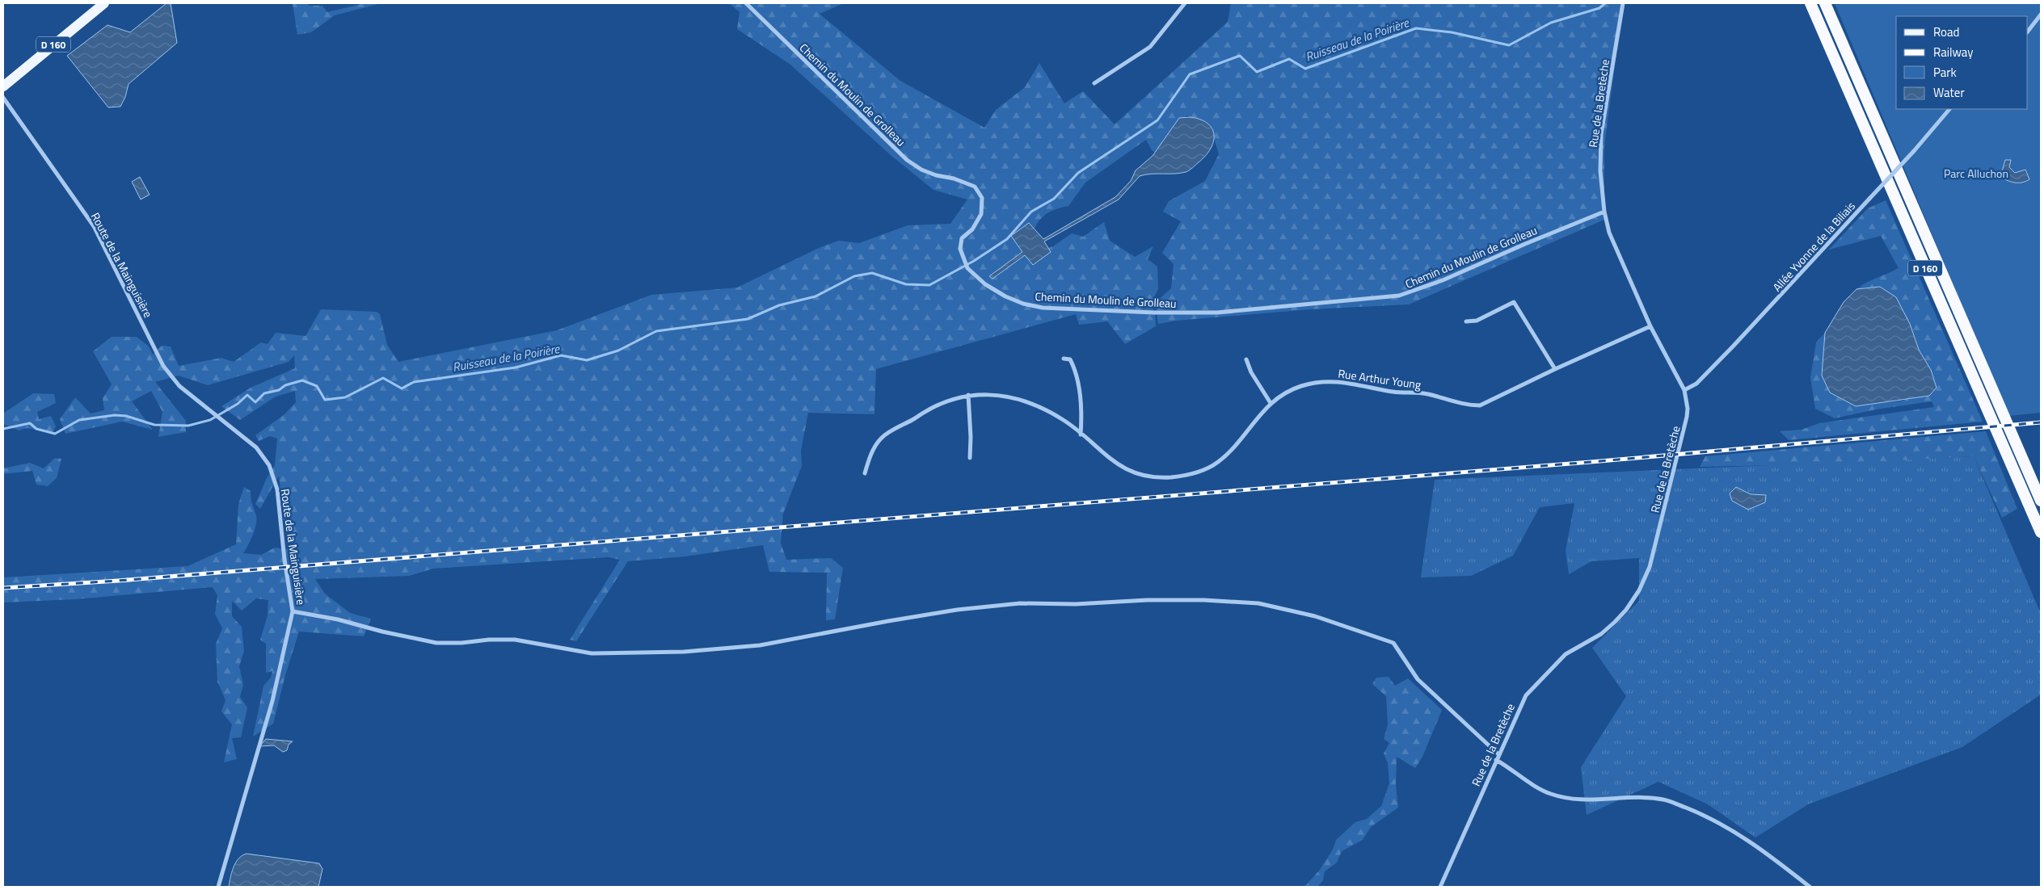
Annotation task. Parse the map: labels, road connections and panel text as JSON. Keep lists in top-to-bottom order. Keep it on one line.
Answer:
{"streets":{"highway":["D 160"],"street":["Chemin du Moulin de Grolleau","Rue de la Bretèche","Allée Yvonne de la Biliais","Route de la Mainguisière","Rue Arthur Young"]},"crossings":[["Chemin du Moulin de Grolleau","Rue de la Bretèche"],["Rue de la Bretèche","Allée Yvonne de la Biliais"],["Rue de la Bretèche","Rue Arthur Young"]],"water":["Ruisseau de la Poirière"],"parks":["Parc Alluchon"],"legend":["Road","Railway","Park","Water"]}
